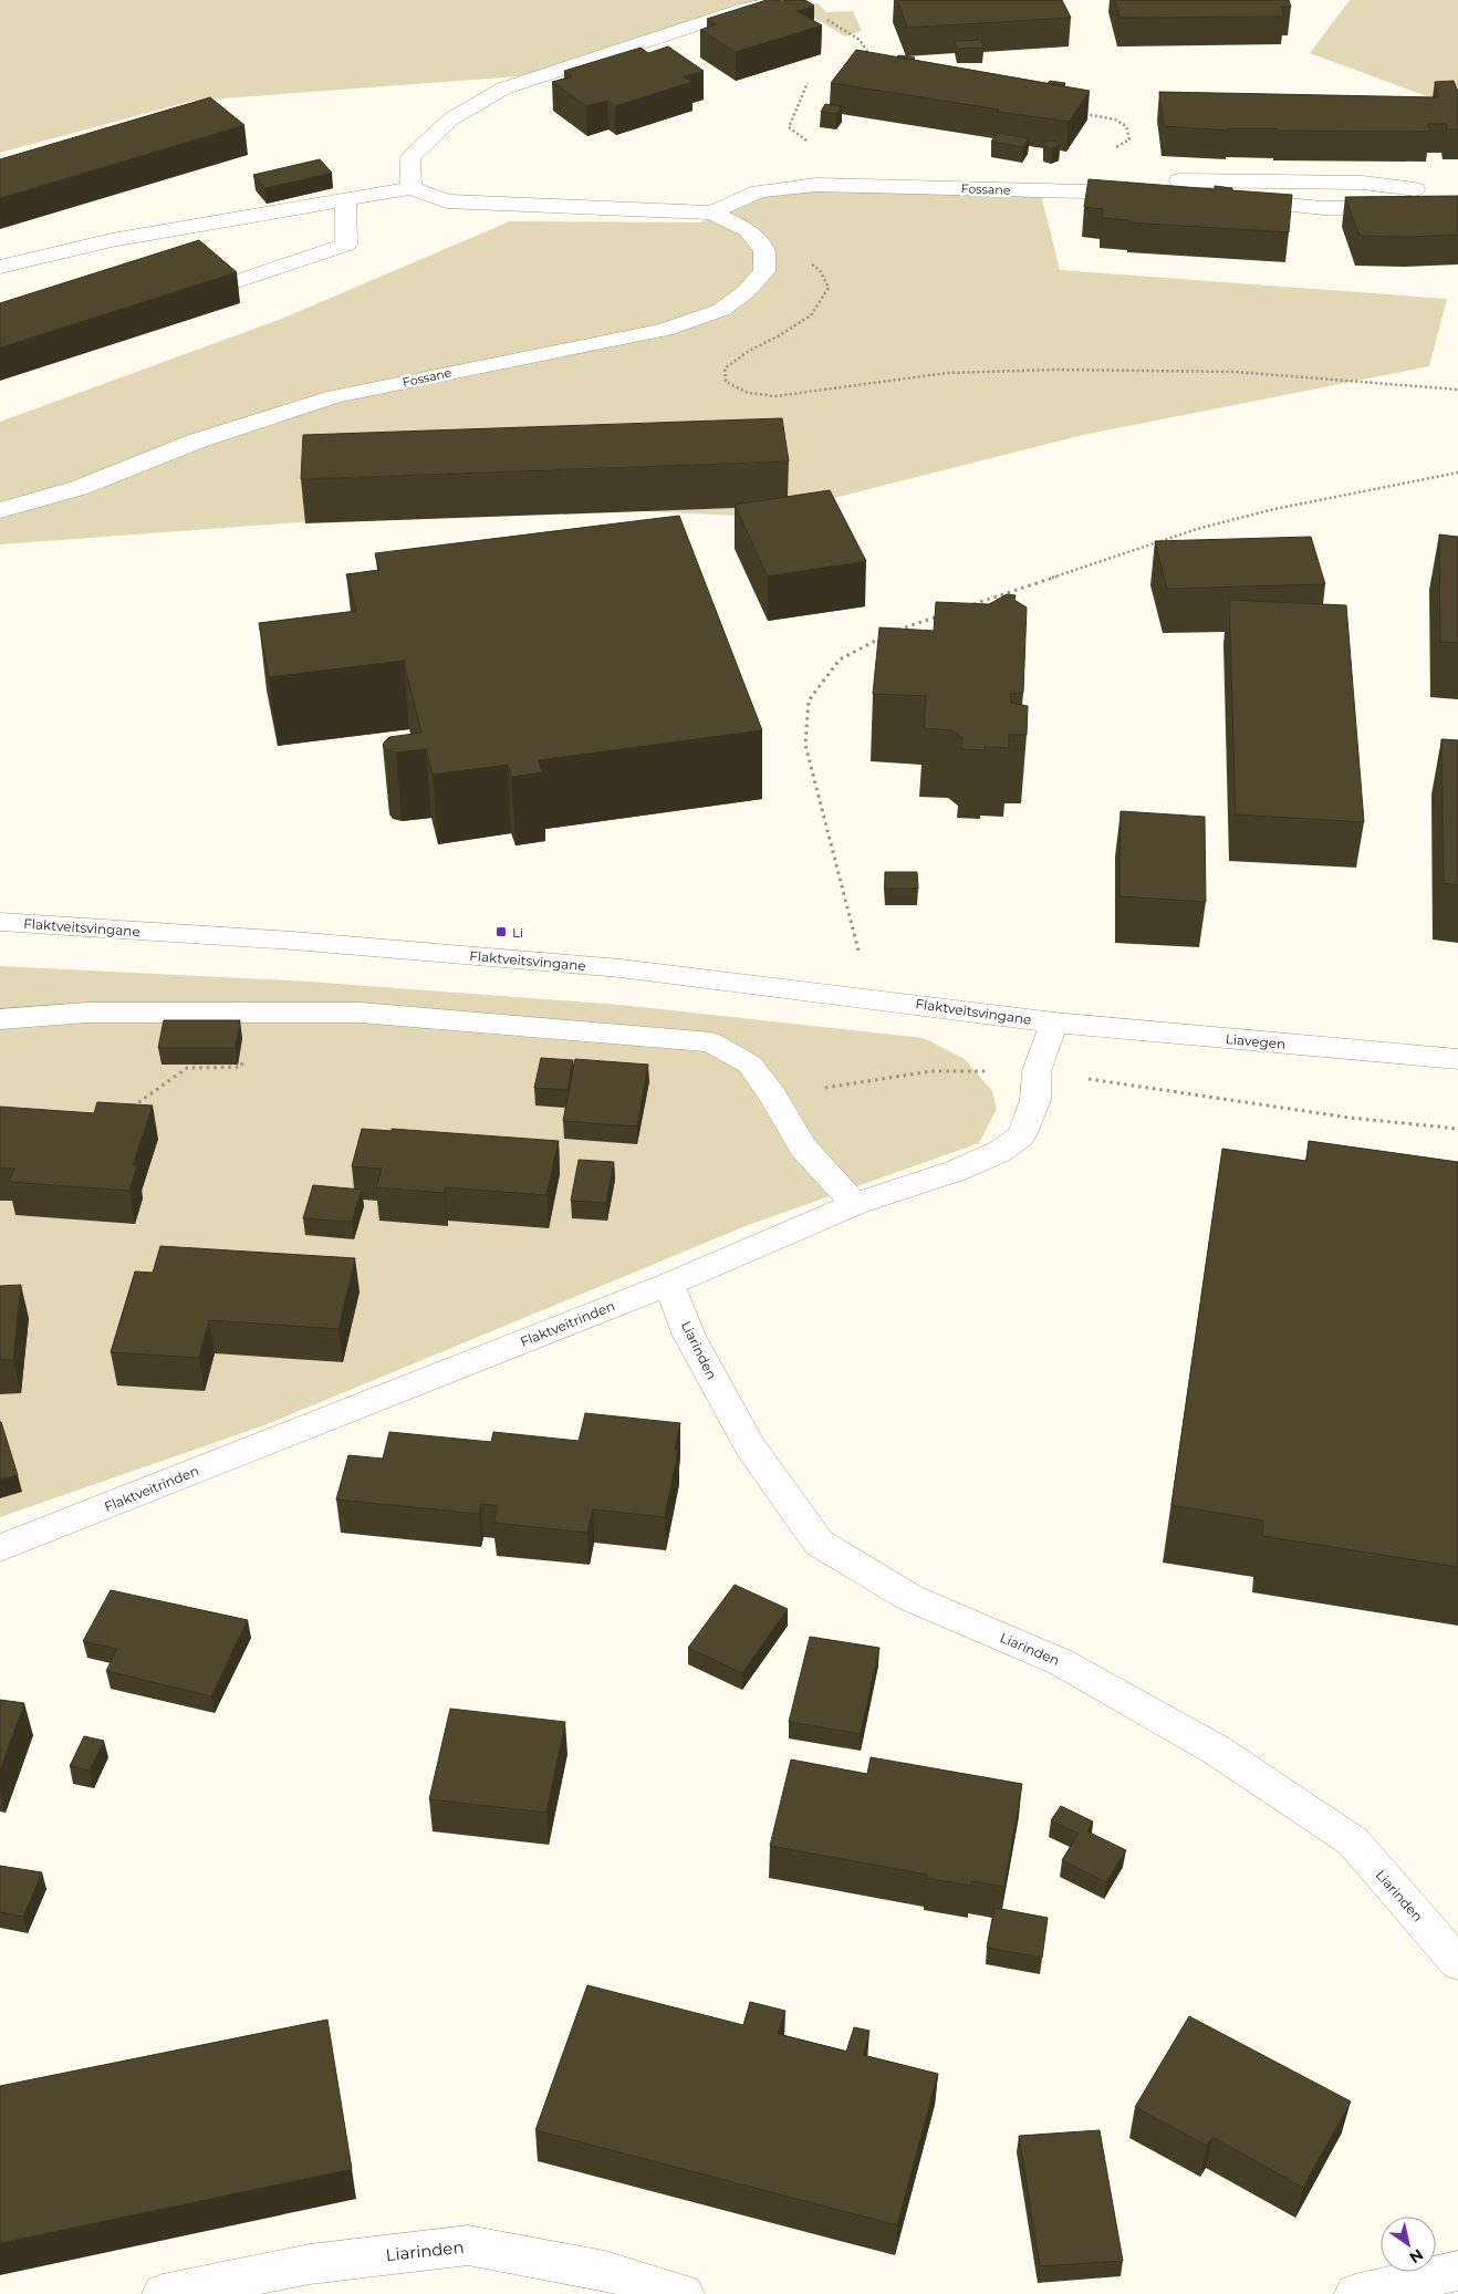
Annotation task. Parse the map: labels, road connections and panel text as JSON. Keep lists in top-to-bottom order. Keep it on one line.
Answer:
{"streets":{"street":["Fossane","Flaktveitsvingane","Liavegen","Flaktveitrinden","Liarinden"]},"crossings":[["Flaktveitsvingane","Liavegen"],["Flaktveitsvingane","Flaktveitrinden"],["Liavegen","Flaktveitrinden"],["Flaktveitrinden","Liarinden"]],"places":{"transit":["Li"]},"north":"bottom right"}
